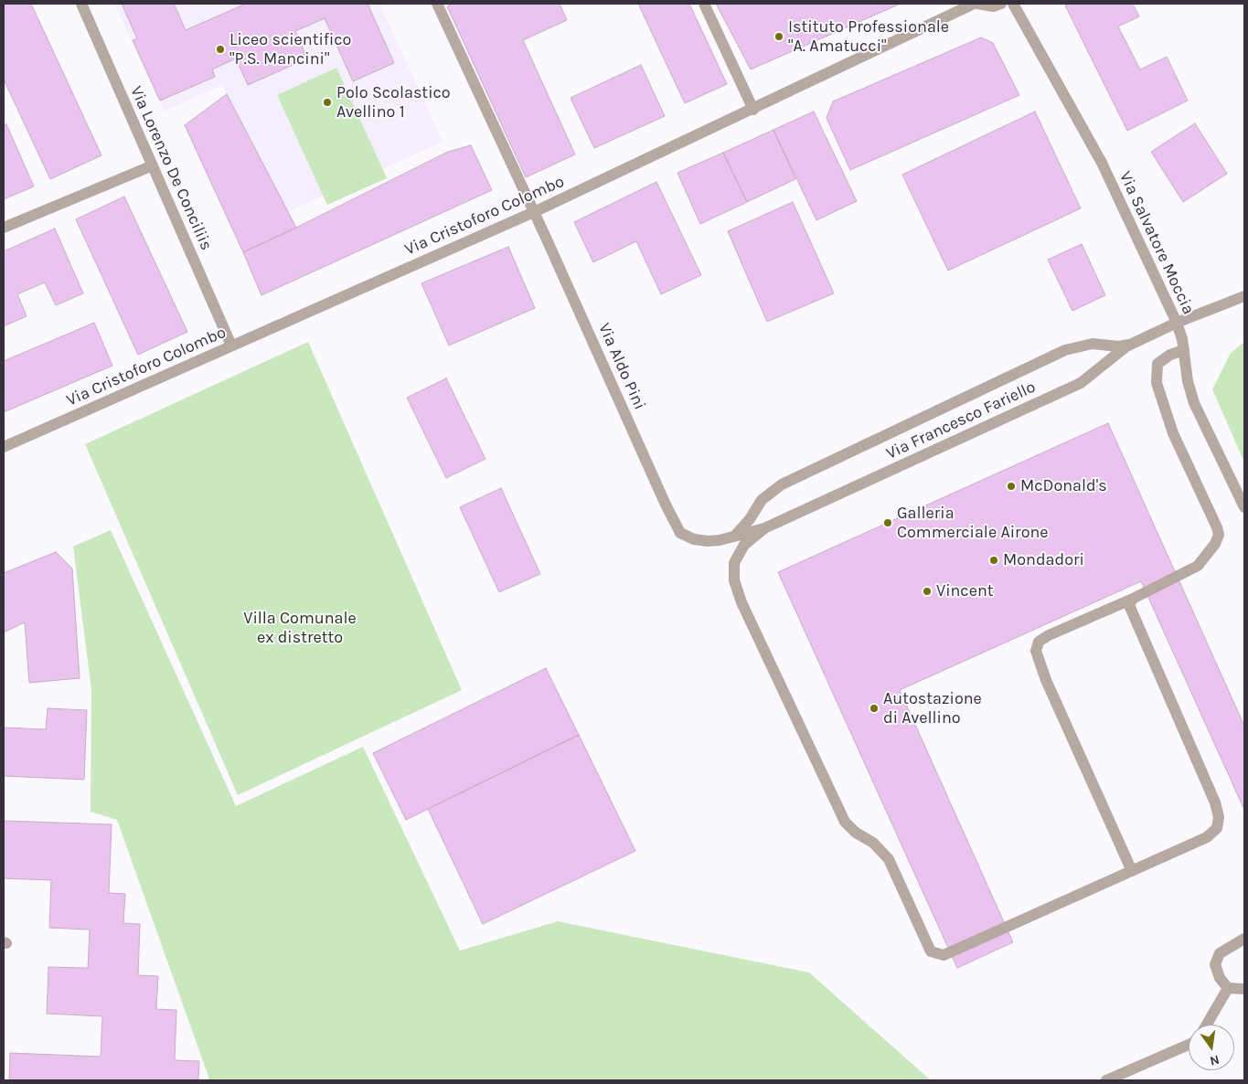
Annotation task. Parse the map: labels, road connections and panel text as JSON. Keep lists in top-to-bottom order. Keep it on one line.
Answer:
{"streets":{"street":["Via Lorenzo De Conciliis","Via Cristoforo Colombo","Via Salvatore Moccia","Via Aldo Pini","Via Francesco Fariello"]},"crossings":[["Via Lorenzo De Conciliis","Via Cristoforo Colombo"],["Via Cristoforo Colombo","Via Aldo Pini"],["Via Salvatore Moccia","Via Francesco Fariello"],["Via Aldo Pini","Via Francesco Fariello"]],"parks":["Villa Comunale ex distretto"],"places":["Istituto Professionale \"A. Amatucci\"","Liceo scientifico \"P.S. Mancini\"","Polo Scolastico Avellino 1","McDonald's","Galleria Commerciale Airone","Mondadori","Vincent","Autostazione di Avellino"],"north":"bottom"}
